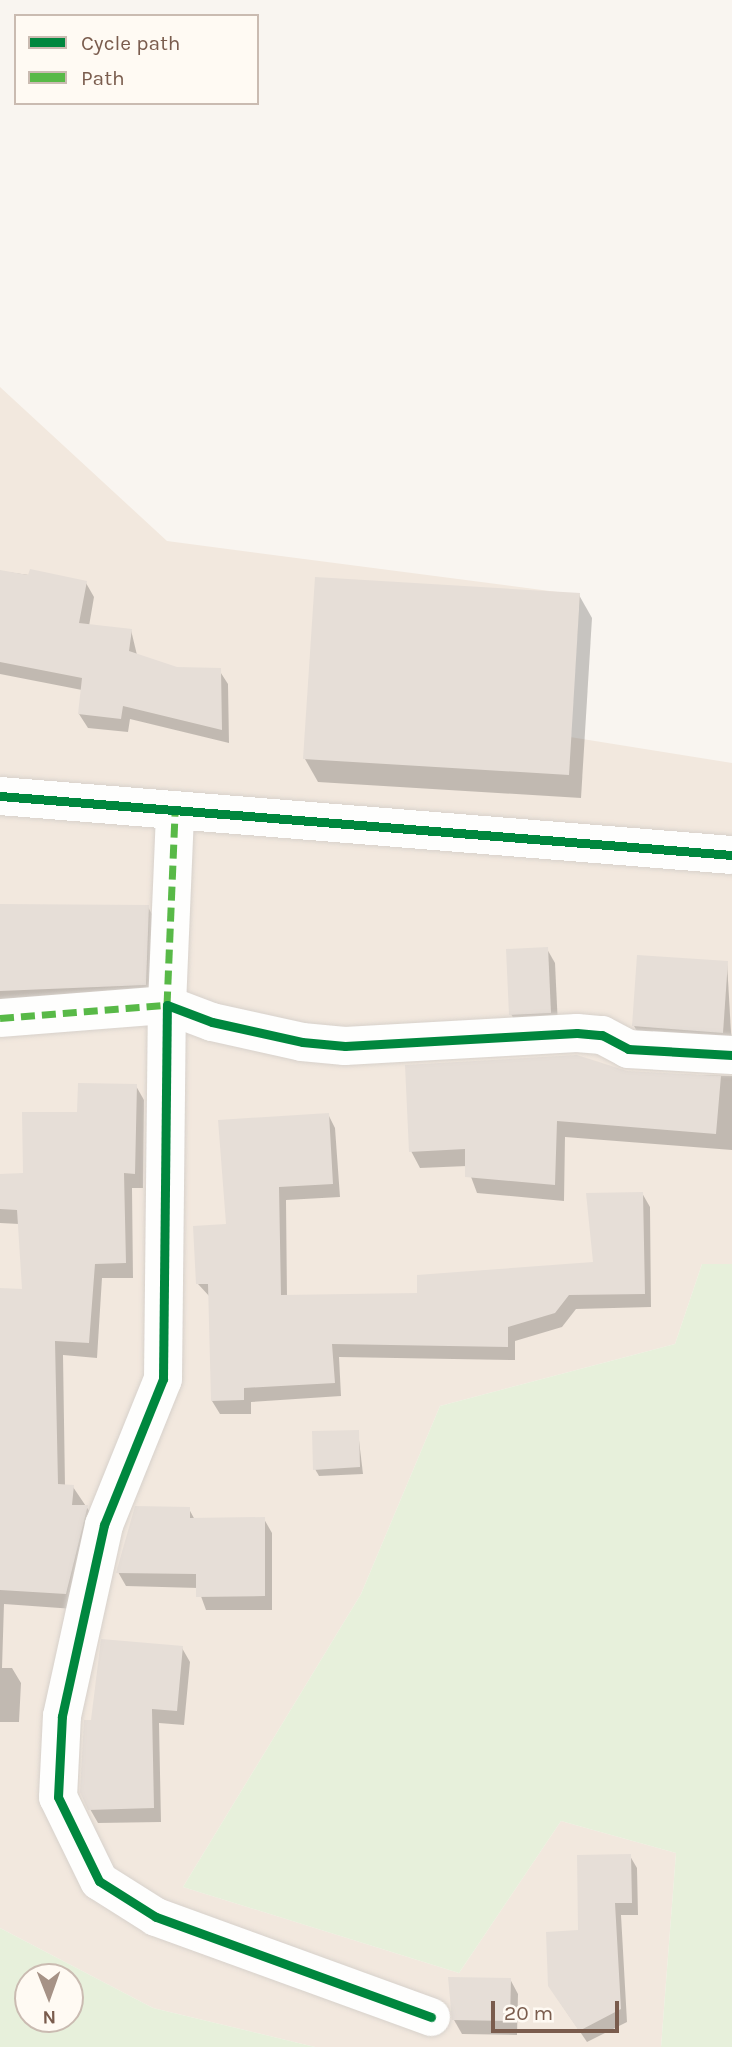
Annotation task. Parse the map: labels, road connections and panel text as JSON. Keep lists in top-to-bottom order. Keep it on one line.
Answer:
{"legend":["Cycle path","Path"],"scale_bar":"20 m","north":"bottom"}
